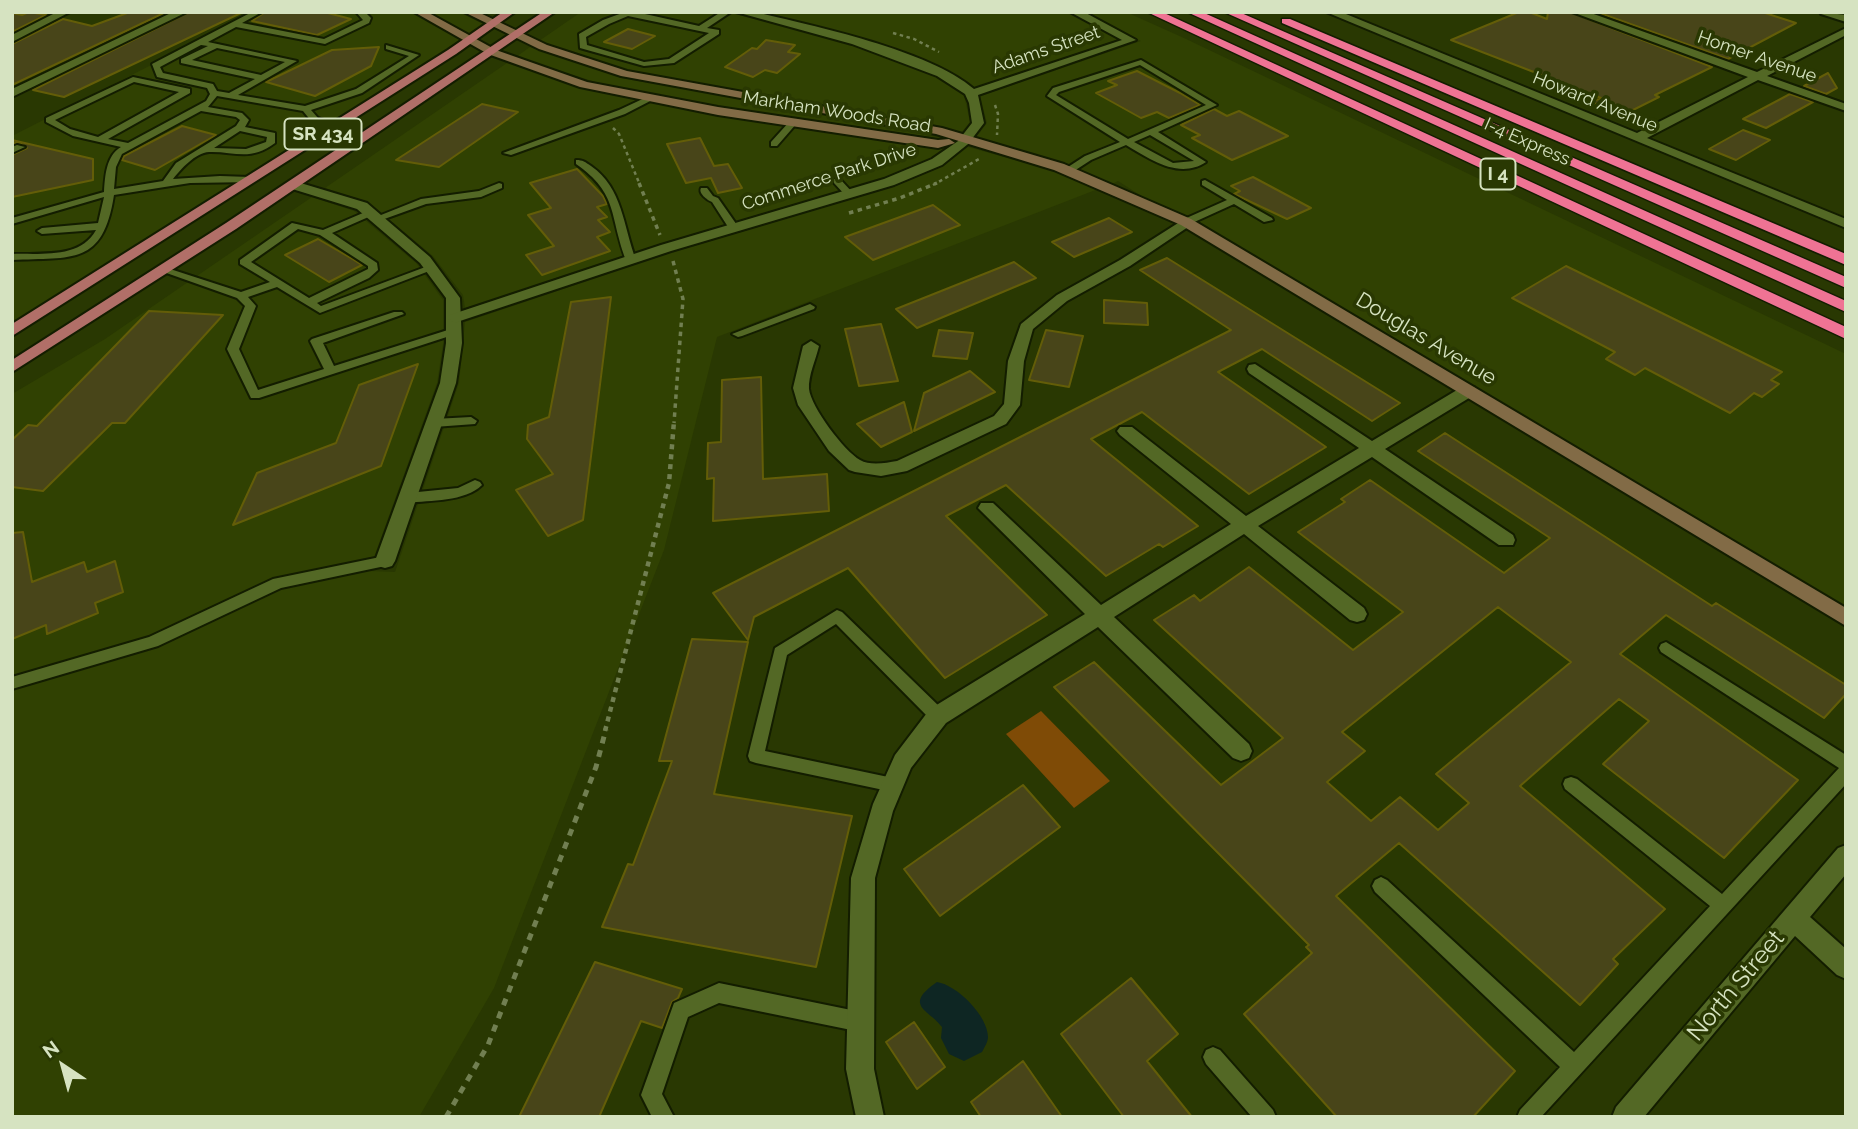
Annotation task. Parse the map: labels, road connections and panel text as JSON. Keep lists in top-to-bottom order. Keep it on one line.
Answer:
{"streets":{"highway":["I-4 Express","I 4"],"main road":["Markham Woods Road","SR 434","Douglas Avenue"],"street":["Adams Street","Homer Avenue","Howard Avenue","Commerce Park Drive","North Street"]},"crossings":[["Adams Street","Commerce Park Drive"],["Markham Woods Road","SR 434"],["Markham Woods Road","Commerce Park Drive"],["Markham Woods Road","Douglas Avenue"],["Commerce Park Drive","Douglas Avenue"]],"north":"top left"}
